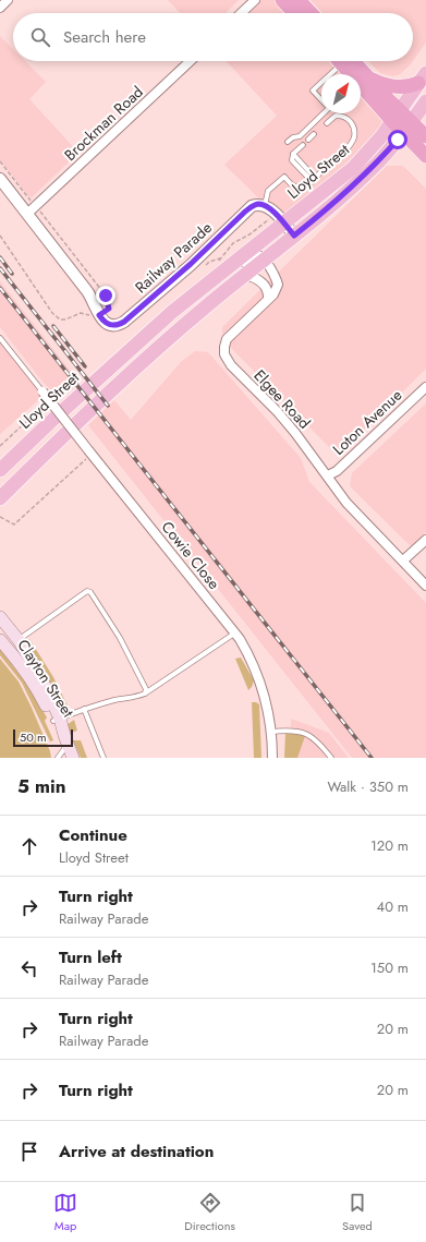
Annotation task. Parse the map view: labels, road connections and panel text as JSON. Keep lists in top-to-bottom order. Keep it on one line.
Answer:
{"streets":{"main road":["Lloyd Street","Clayton Street"],"street":["Brockman Road","Railway Parade","Elgee Road","Loton Avenue","Cowie Close"]},"crossings":[["Elgee Road","Loton Avenue"]],"scale_bar":"50 m","north":"top right","page":{"search":"Search here","scale":"50 m","heading":["5 min","Walk · 350 m"],"list":[["Continue","Lloyd Street","120 m"],["Turn right","Railway Parade","40 m"],["Turn left","Railway Parade","150 m"],["Turn right","Railway Parade","20 m"],["Turn right","20 m"],"Arrive at destination"],"nav":["Map","Directions","Saved"]}}
